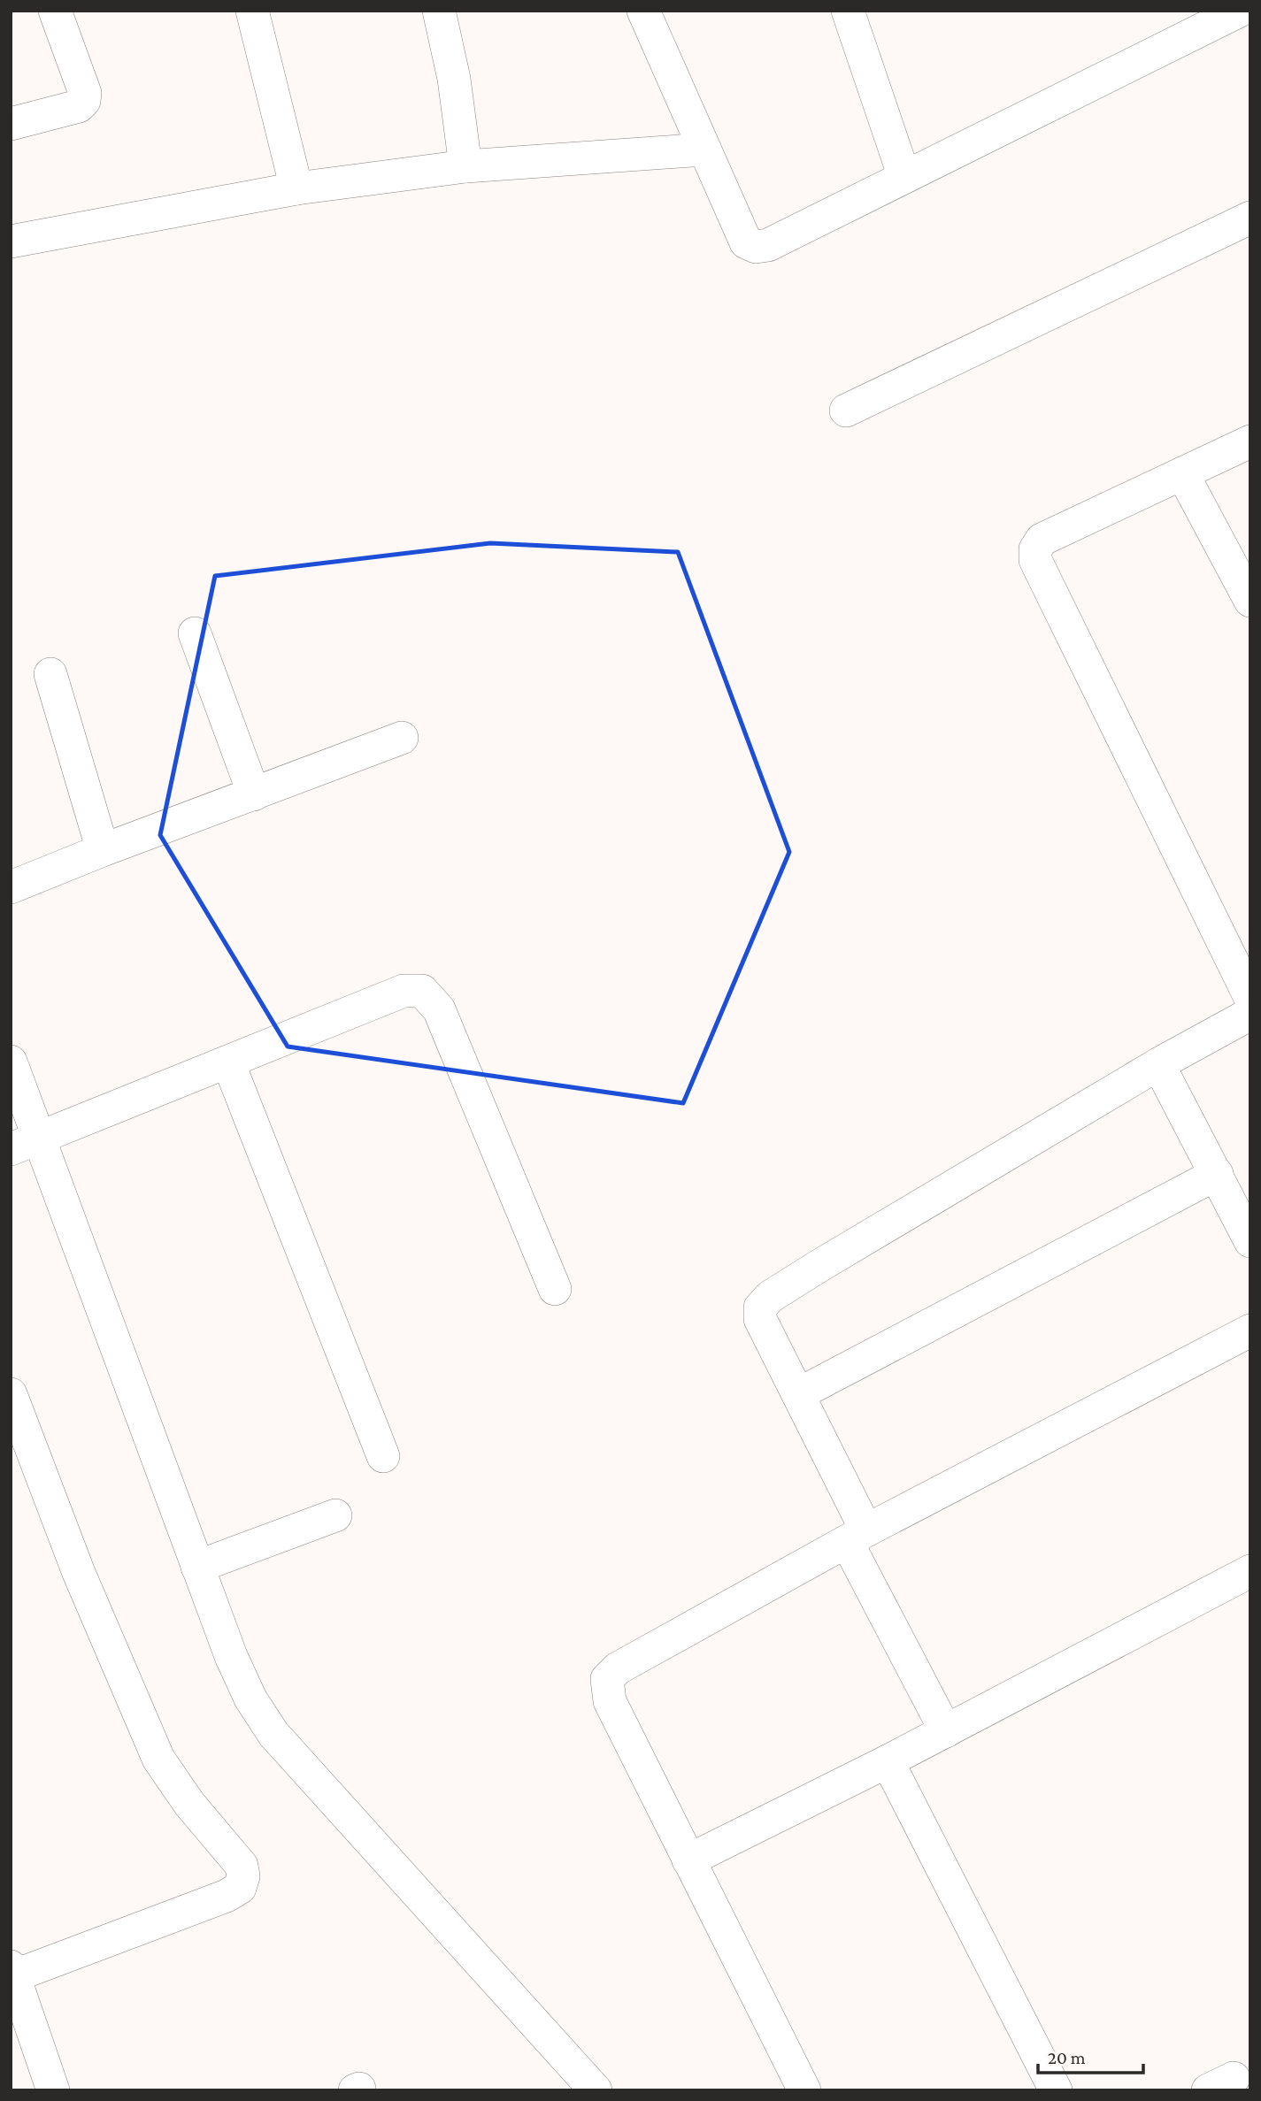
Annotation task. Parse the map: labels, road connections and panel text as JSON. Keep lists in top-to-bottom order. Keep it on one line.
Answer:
{"scale_bar":"20 m"}
